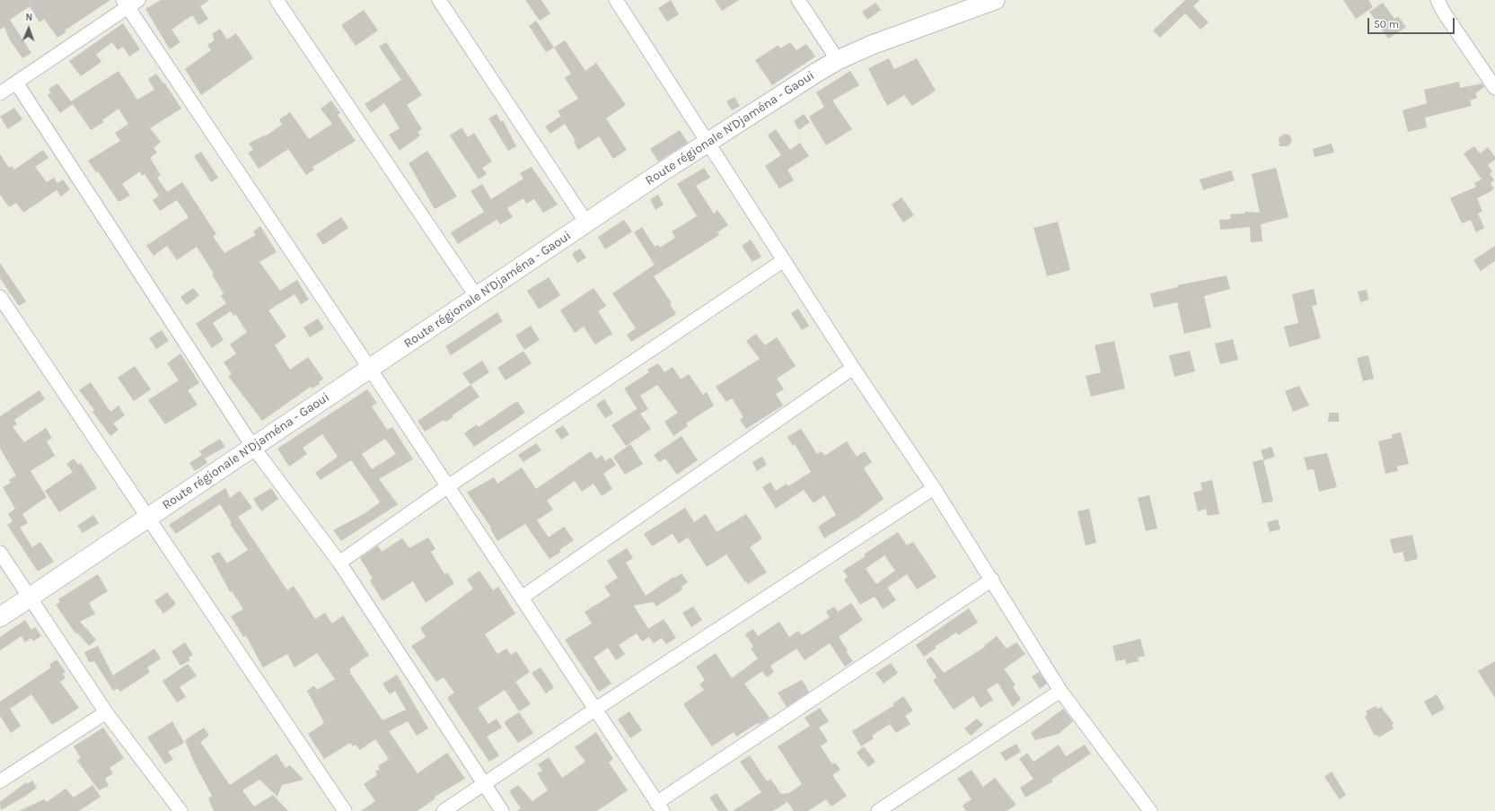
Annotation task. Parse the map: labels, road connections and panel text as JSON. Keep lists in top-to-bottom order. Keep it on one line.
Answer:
{"streets":{"street":["Route régionale N'Djaména - Gaoui"]},"scale_bar":"50 m","north":"top"}
